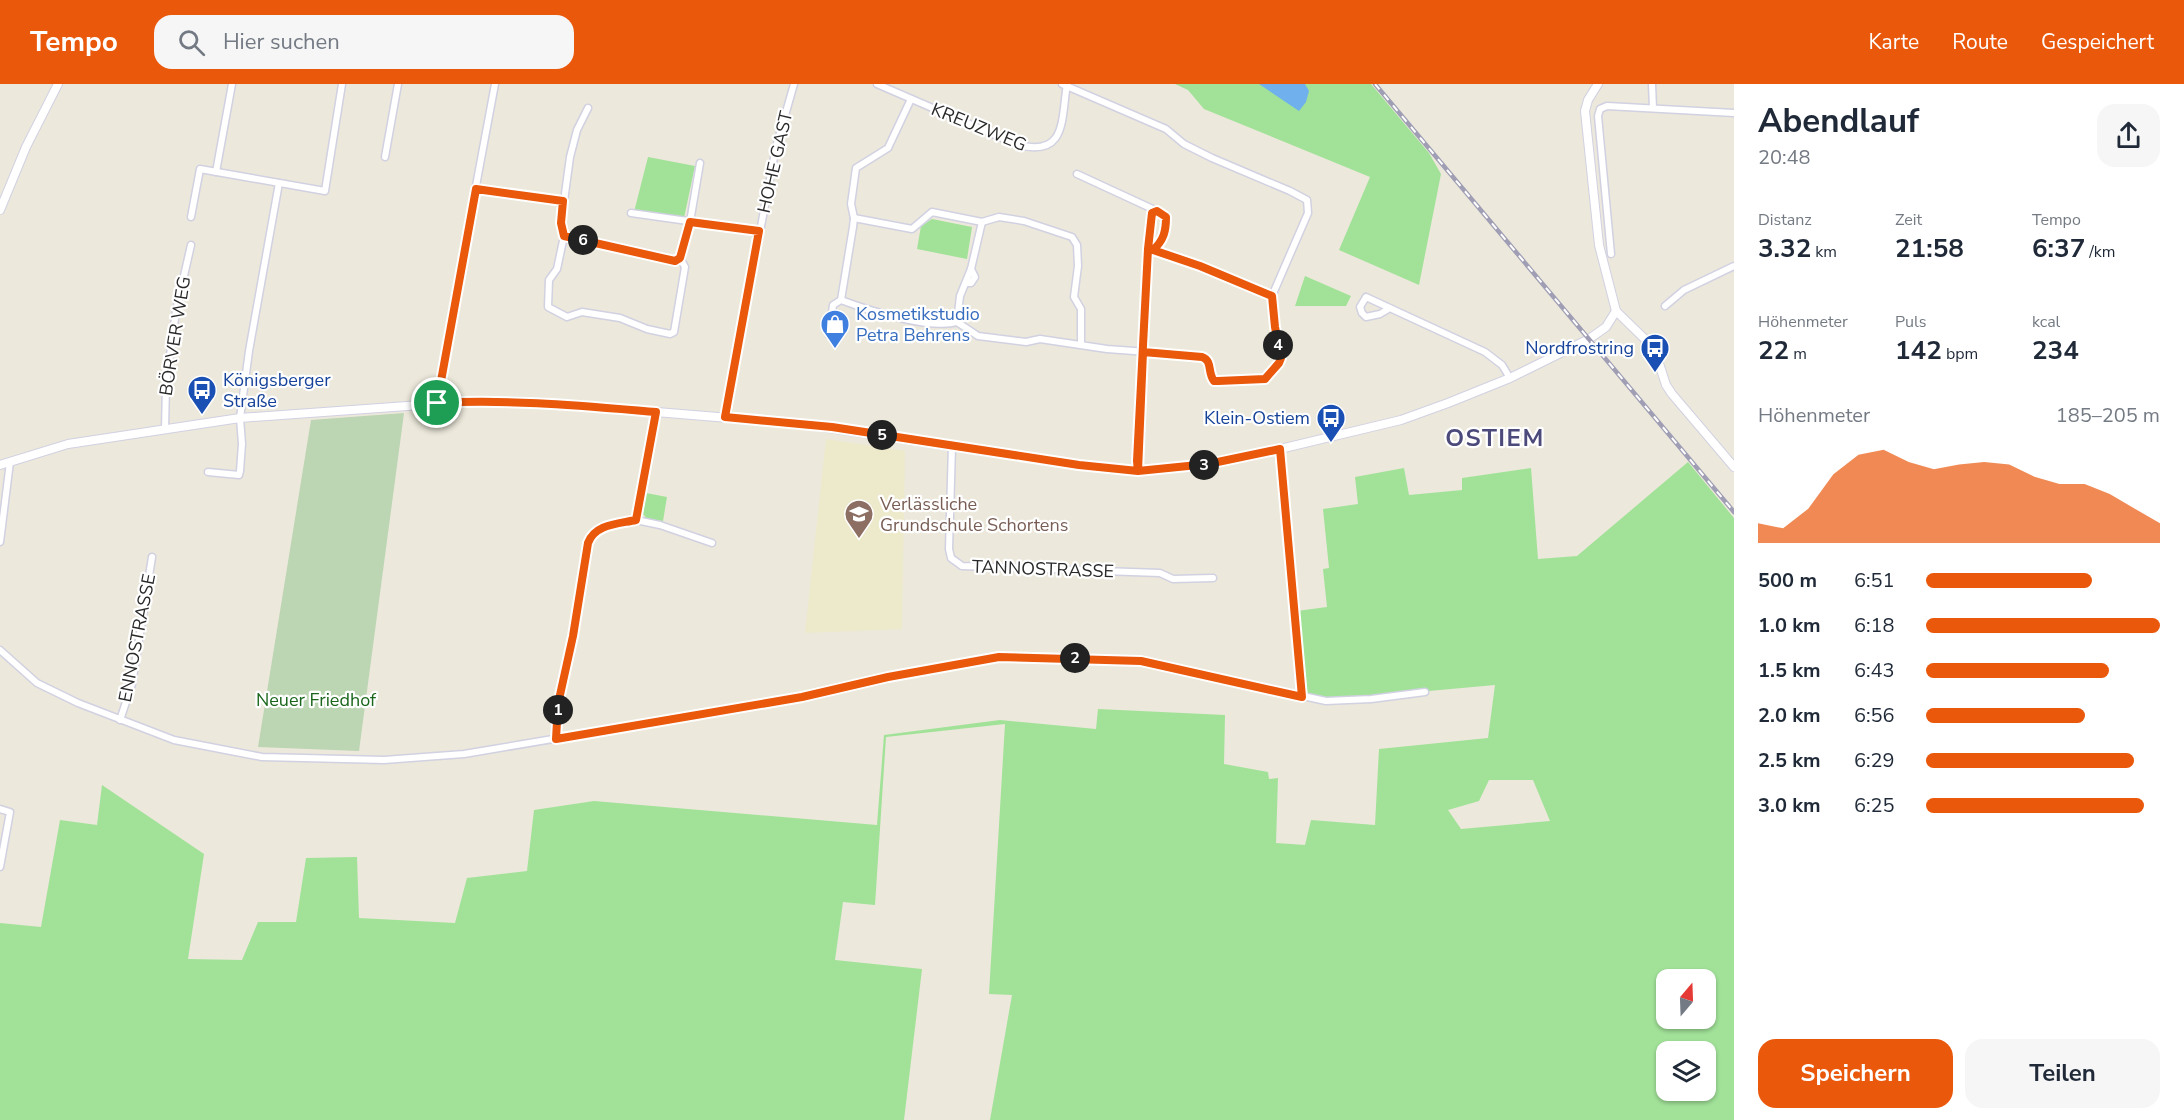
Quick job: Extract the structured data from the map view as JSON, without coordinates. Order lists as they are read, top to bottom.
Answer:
{
  "streets": {
    "street": [
      "KREUZWEG",
      "HOHE GAST",
      "BÖRVER WEG",
      "TANNOSTRASSE",
      "ENNOSTRASSE"
    ]
  },
  "districts": ["OSTIEM"],
  "parks": ["Neuer Friedhof"],
  "places": {
    "shop": ["Kosmetikstudio Petra Behrens"],
    "bus stop": ["Nordfrostring", "Königsberger Straße", "Klein-Ostiem"],
    "school or university": ["Verlässliche Grundschule Schortens"]
  },
  "north": "top",
  "page": {
    "header": "Tempo",
    "search": "Hier suchen",
    "nav": ["Karte", "Route", "Gespeichert"],
    "heading": ["Abendlauf", "20:48"],
    "stats": [
      ["Distanz", "3.32 km"],
      ["Zeit", "21:58"],
      ["Tempo", "6:37 /km"],
      ["Höhenmeter", "22 m"],
      ["Puls", "142 bpm"],
      ["kcal", "234"]
    ],
    "pins": [
      "6",
      "4",
      "5",
      "3",
      "2",
      "1"
    ],
    "chart": ["Höhenmeter", "185–205 m"],
    "list": [
      {
        "name": "500 m",
        "note": "6:51"
      },
      {
        "name": "1.0 km",
        "note": "6:18"
      },
      {
        "name": "1.5 km",
        "note": "6:43"
      },
      {
        "name": "2.0 km",
        "note": "6:56"
      },
      {
        "name": "2.5 km",
        "note": "6:29"
      },
      {
        "name": "3.0 km",
        "note": "6:25"
      }
    ],
    "buttons": ["Speichern", "Teilen"]
  }
}
